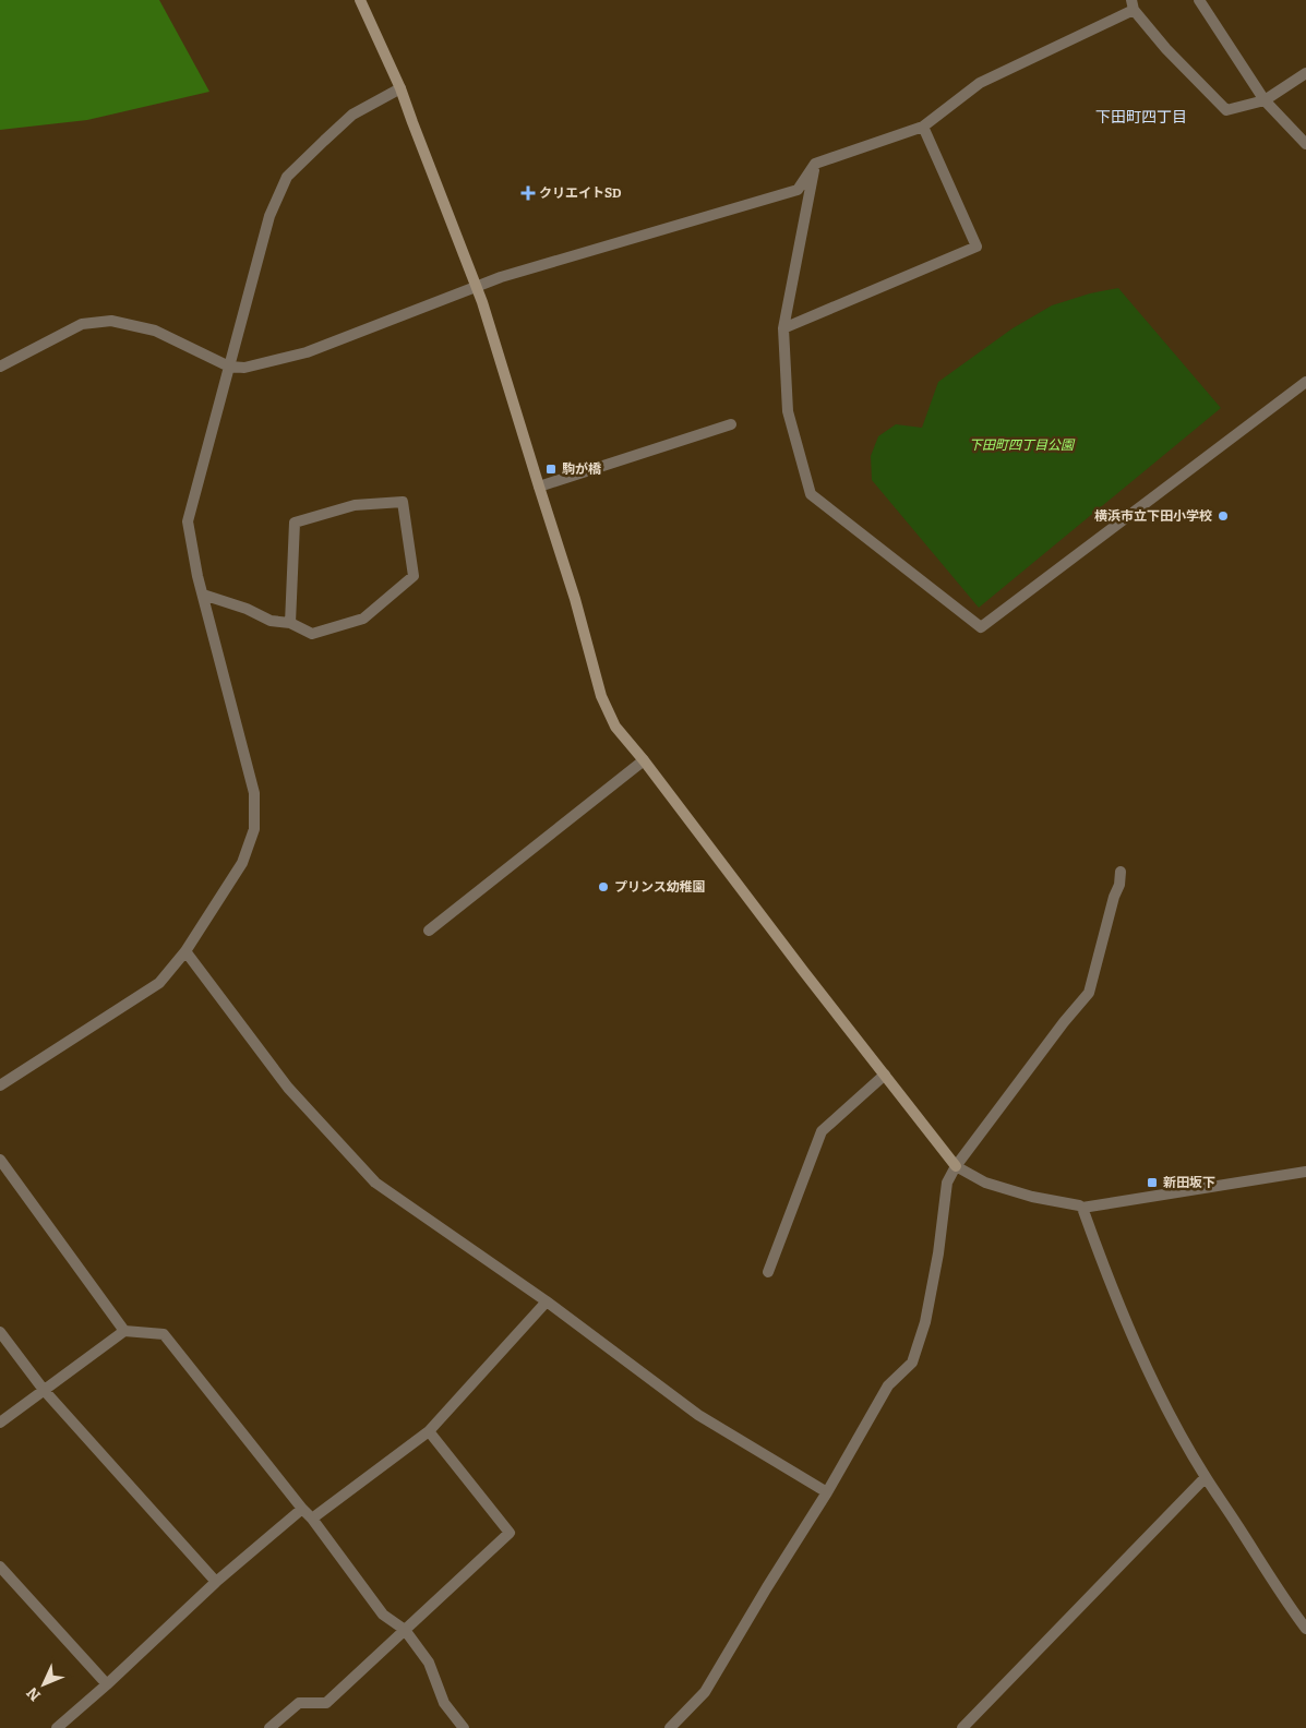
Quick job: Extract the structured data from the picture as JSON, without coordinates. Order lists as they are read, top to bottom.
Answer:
{
  "districts": ["下田町四丁目"],
  "parks": ["下田町四丁目公園"],
  "places": {
    "health": ["クリエイトSD"],
    "transit": ["駒が橋", "新田坂下"],
    "other": ["横浜市立下田小学校", "プリンス幼稚園"]
  },
  "north": "bottom left"
}
